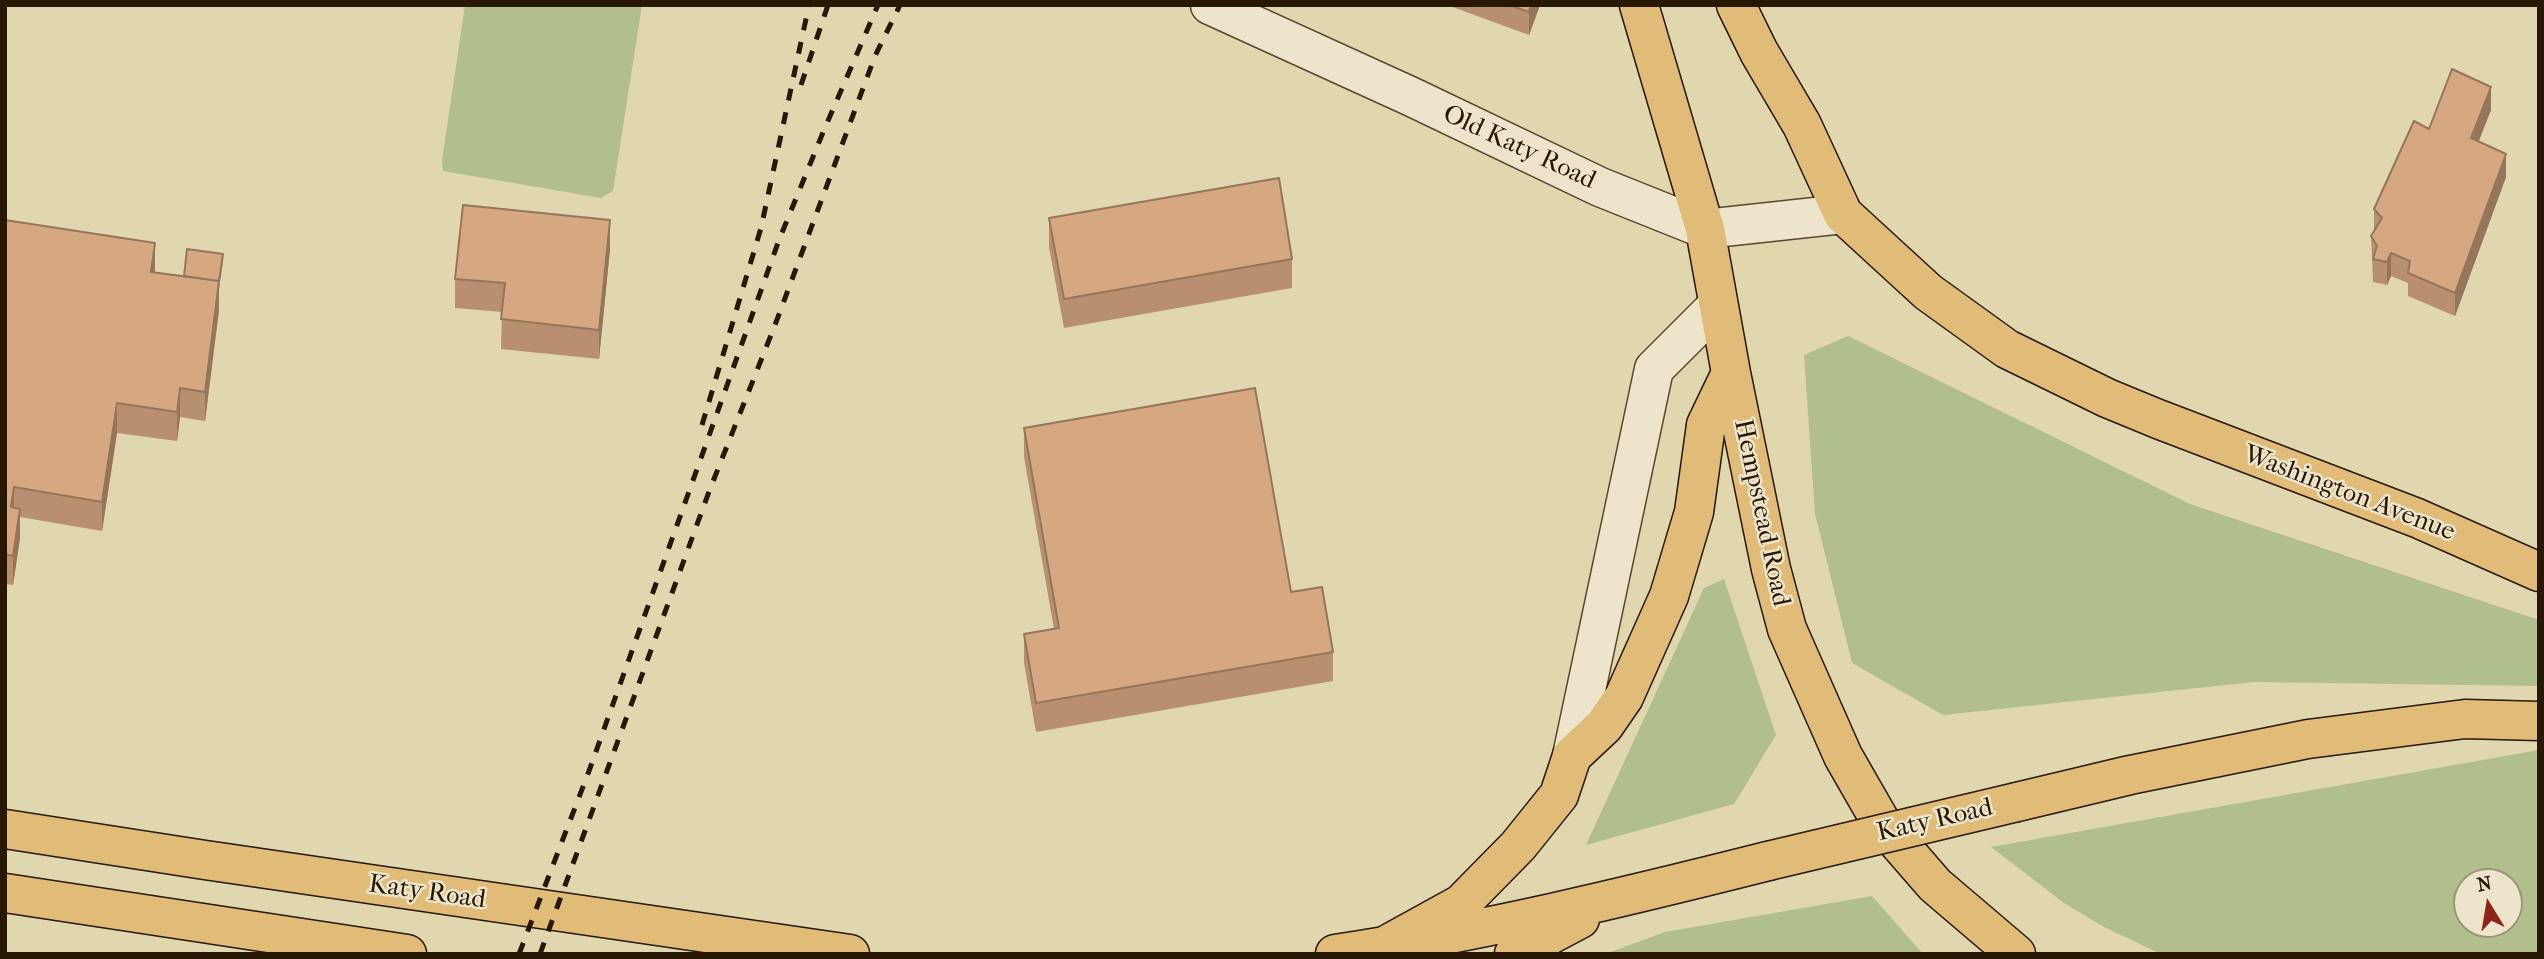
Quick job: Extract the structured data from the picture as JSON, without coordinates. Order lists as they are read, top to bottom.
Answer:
{
  "streets": {
    "main road": ["Washington Avenue", "Hempstead Road", "Katy Road"],
    "street": ["Old Katy Road"]
  },
  "crossings": [
    ["Old Katy Road", "Washington Avenue"],
    ["Old Katy Road", "Hempstead Road"]
  ],
  "north": "top"
}
